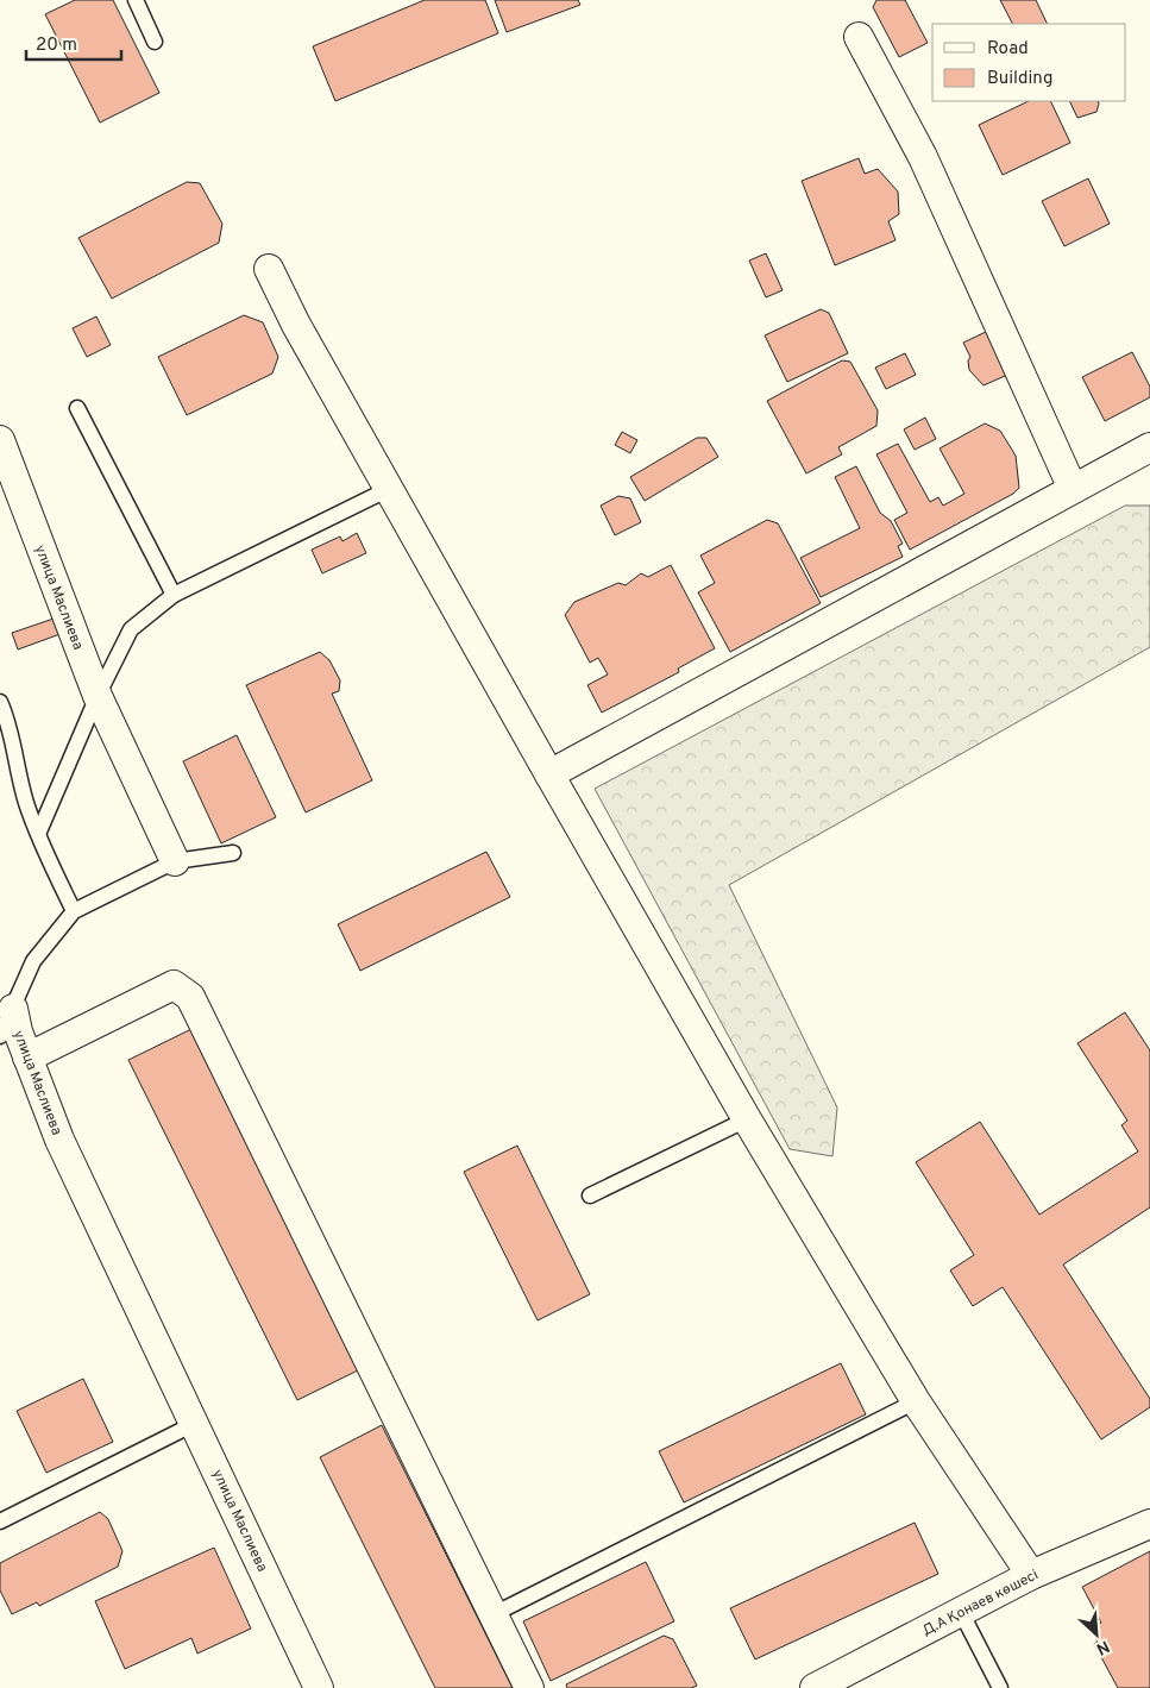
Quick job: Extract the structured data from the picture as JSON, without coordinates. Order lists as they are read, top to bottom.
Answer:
{
  "streets": {
    "street": ["улица Маслиева", "Д.А Қонаев көшесі"]
  },
  "legend": ["Road", "Building"],
  "scale_bar": "20 m",
  "north": "bottom right"
}
